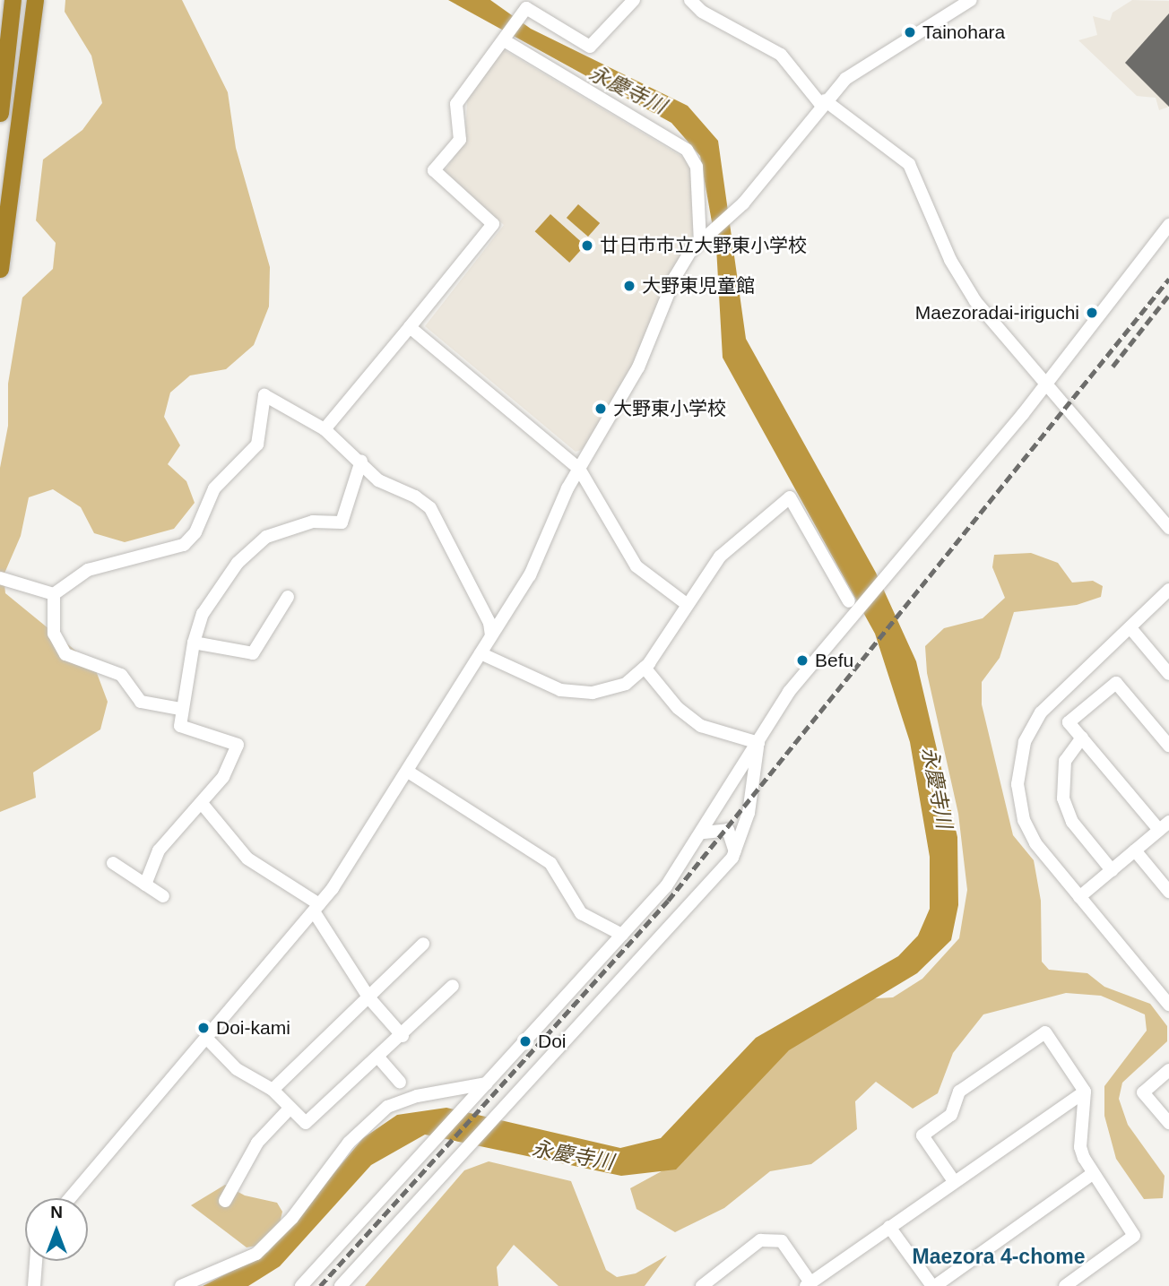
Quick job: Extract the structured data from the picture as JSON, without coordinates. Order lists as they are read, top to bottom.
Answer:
{
  "districts": ["Maezora 4-chome"],
  "water": ["永慶寺川"],
  "places": [
    "Tainohara",
    "廿日市市立大野東小学校",
    "大野東児童館",
    "Maezoradai-iriguchi",
    "大野東小学校",
    "Befu",
    "Doi-kami",
    "Doi"
  ],
  "north": "top"
}
